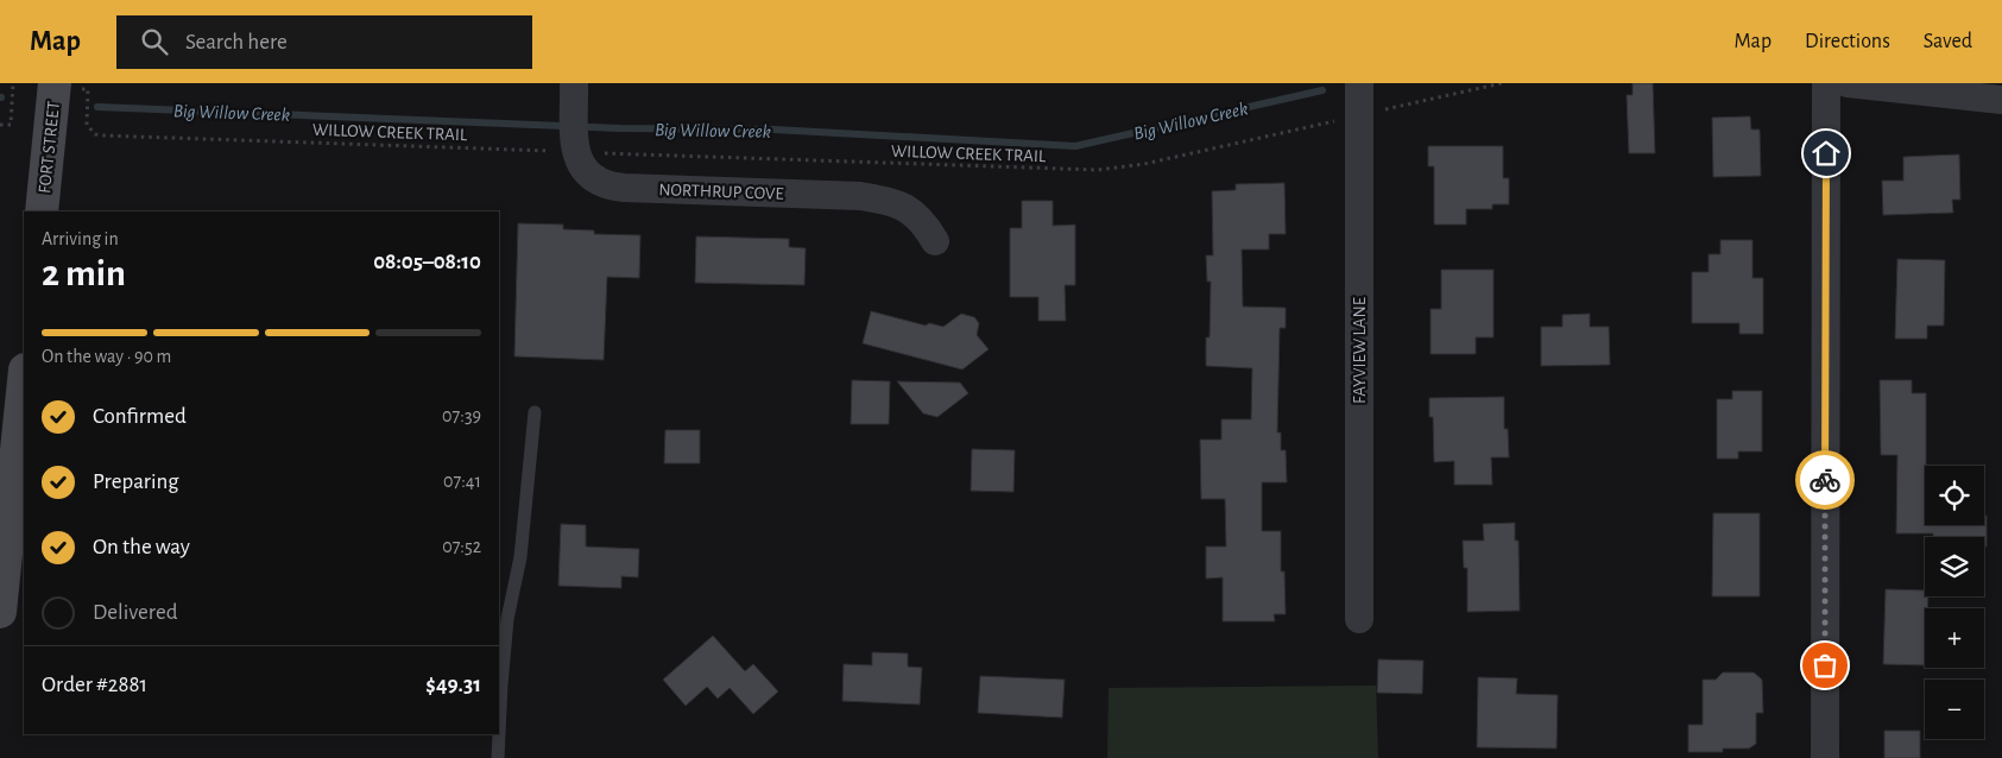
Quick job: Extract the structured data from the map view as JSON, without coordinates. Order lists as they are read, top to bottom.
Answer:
{
  "streets": {
    "street": ["FORT STREET", "NORTHRUP COVE", "FAYVIEW LANE"],
    "path": ["WILLOW CREEK TRAIL"]
  },
  "crossings": [
    ["WILLOW CREEK TRAIL", "FORT STREET"],
    ["WILLOW CREEK TRAIL", "NORTHRUP COVE"]
  ],
  "water": ["Big Willow Creek"],
  "page": {
    "header": "Map",
    "search": "Search here",
    "nav": ["Map", "Directions", "Saved"],
    "heading": ["2 min", "Arriving in", "08:05–08:10"],
    "panel": ["Order #2881", "$49.31"],
    "bar": "On the way · 90 m",
    "list": [
      ["Confirmed", "07:39"],
      ["Preparing", "07:41"],
      ["On the way", "07:52"],
      "Delivered"
    ],
    "map_buttons": ["+", "−"]
  }
}
